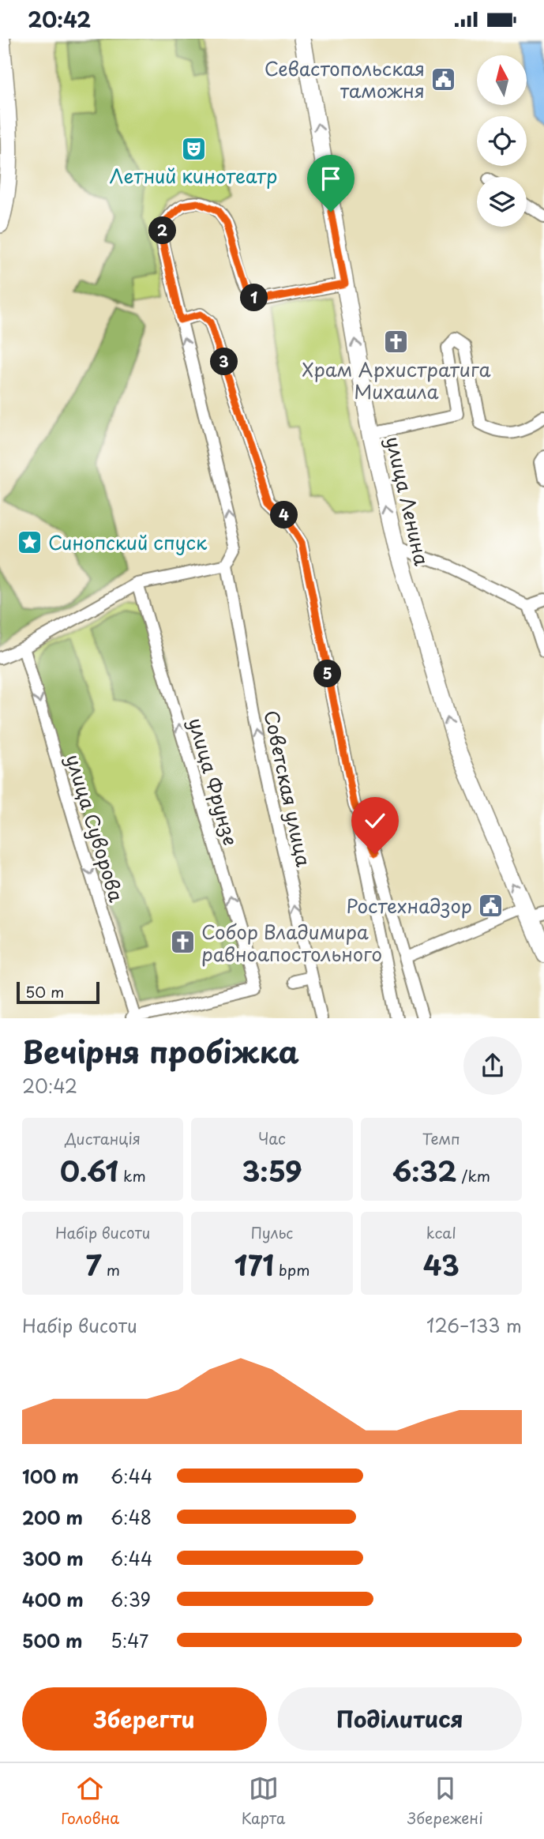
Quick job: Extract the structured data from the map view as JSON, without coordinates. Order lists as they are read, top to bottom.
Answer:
{
  "streets": {
    "main road": ["улица Ленина"],
    "street": ["улица Фрунзе", "Советская улица", "улица Суворова"]
  },
  "crossings": [
    ["улица Фрунзе", "улица Суворова"]
  ],
  "one_way": ["улица Ленина", "улица Суворова"],
  "places": {
    "public building": ["Севастопольская таможня", "Ростехнадзор"],
    "theatre": ["Летний кинотеатр"],
    "church": ["Храм Архистратига Михаила", "Собор Владимира равноапостольного"],
    "place": ["Синопский спуск"]
  },
  "scale_bar": "50 m",
  "north": "top",
  "page": {
    "status": "20:42",
    "pins": [
      "2",
      "1",
      "3",
      "4",
      "5"
    ],
    "scale": "50 m",
    "heading": ["Вечірня пробіжка", "20:42"],
    "stats": [
      ["Дистанція", "0.61 km"],
      ["Час", "3:59"],
      ["Темп", "6:32 /km"],
      ["Набір висоти", "7 m"],
      ["Пульс", "171 bpm"],
      ["kcal", "43"]
    ],
    "chart": ["Набір висоти", "126–133 m"],
    "list": [
      {
        "name": "100 m",
        "note": "6:44"
      },
      {
        "name": "200 m",
        "note": "6:48"
      },
      {
        "name": "300 m",
        "note": "6:44"
      },
      {
        "name": "400 m",
        "note": "6:39"
      },
      {
        "name": "500 m",
        "note": "5:47"
      }
    ],
    "buttons": ["Зберегти", "Поділитися"],
    "tabs": ["Головна", "Карта", "Збережені"]
  }
}
